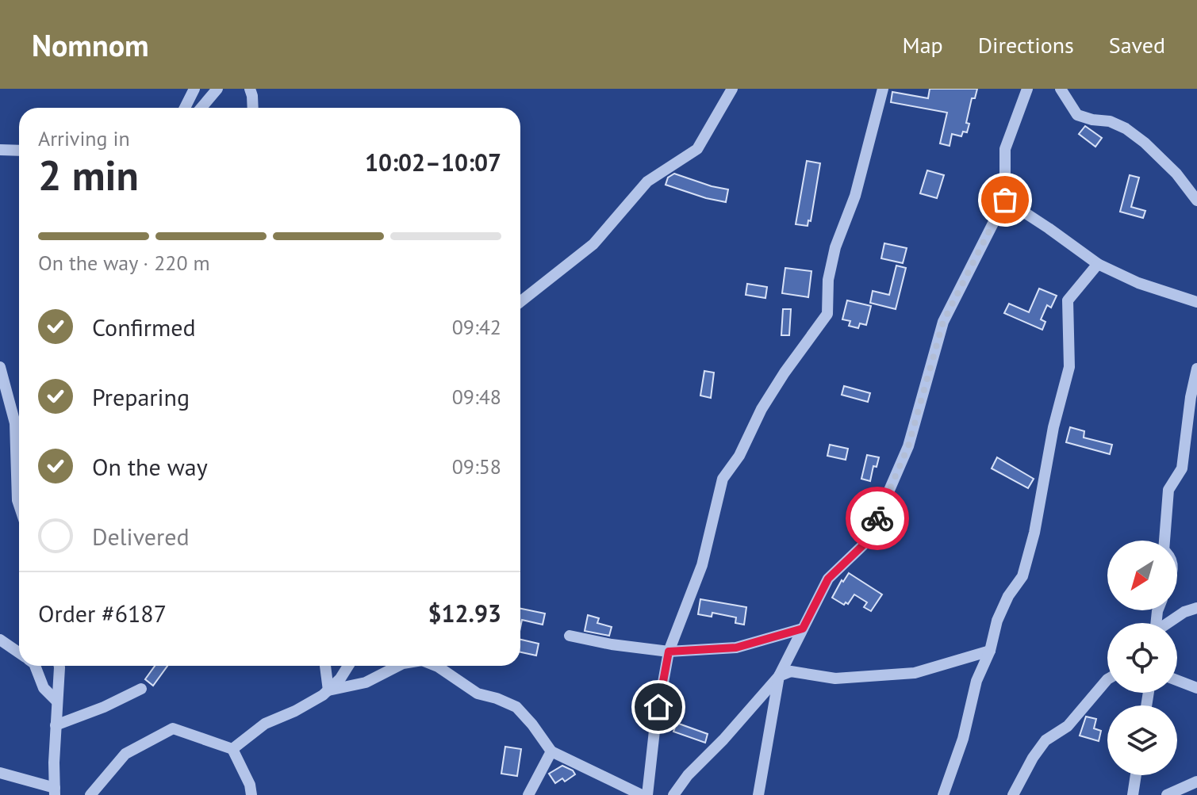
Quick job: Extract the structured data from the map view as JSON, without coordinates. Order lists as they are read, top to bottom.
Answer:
{
  "north": "bottom left",
  "page": {
    "header": "Nomnom",
    "nav": ["Map", "Directions", "Saved"],
    "heading": ["2 min", "Arriving in", "10:02–10:07"],
    "panel": ["Order #6187", "$12.93"],
    "bar": "On the way · 220 m",
    "list": [
      ["Confirmed", "09:42"],
      ["Preparing", "09:48"],
      ["On the way", "09:58"],
      "Delivered"
    ]
  }
}
